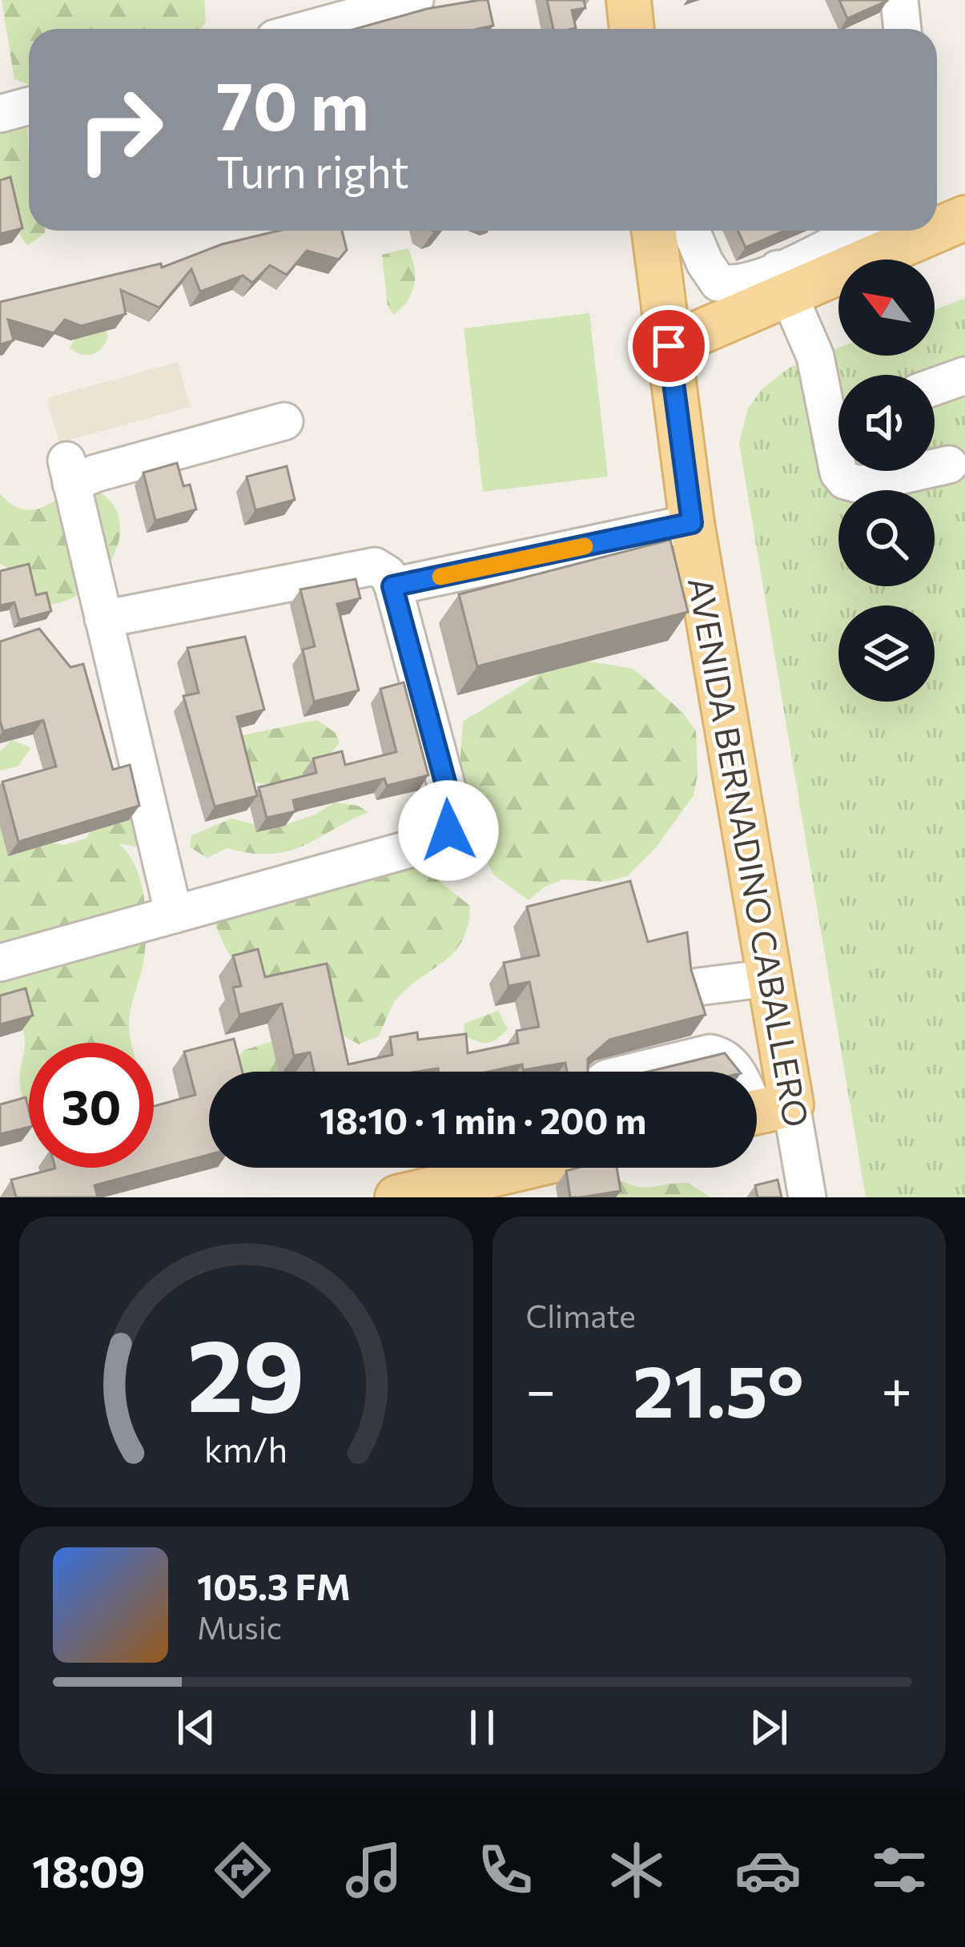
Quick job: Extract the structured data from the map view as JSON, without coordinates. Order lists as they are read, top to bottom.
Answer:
{
  "streets": {
    "main road": ["AVENIDA BERNADINO CABALLERO"]
  },
  "north": "top left",
  "page": {
    "turn": ["70 m", "Turn right"],
    "limit": "30",
    "trip": "18:10 · 1 min · 200 m",
    "tile": "Climate",
    "heat": ["−", "21.5°", "+"],
    "song": ["105.3 FM", "Music"],
    "tabs": "18:09",
    "gauge": ["29", "km/h"]
  }
}
